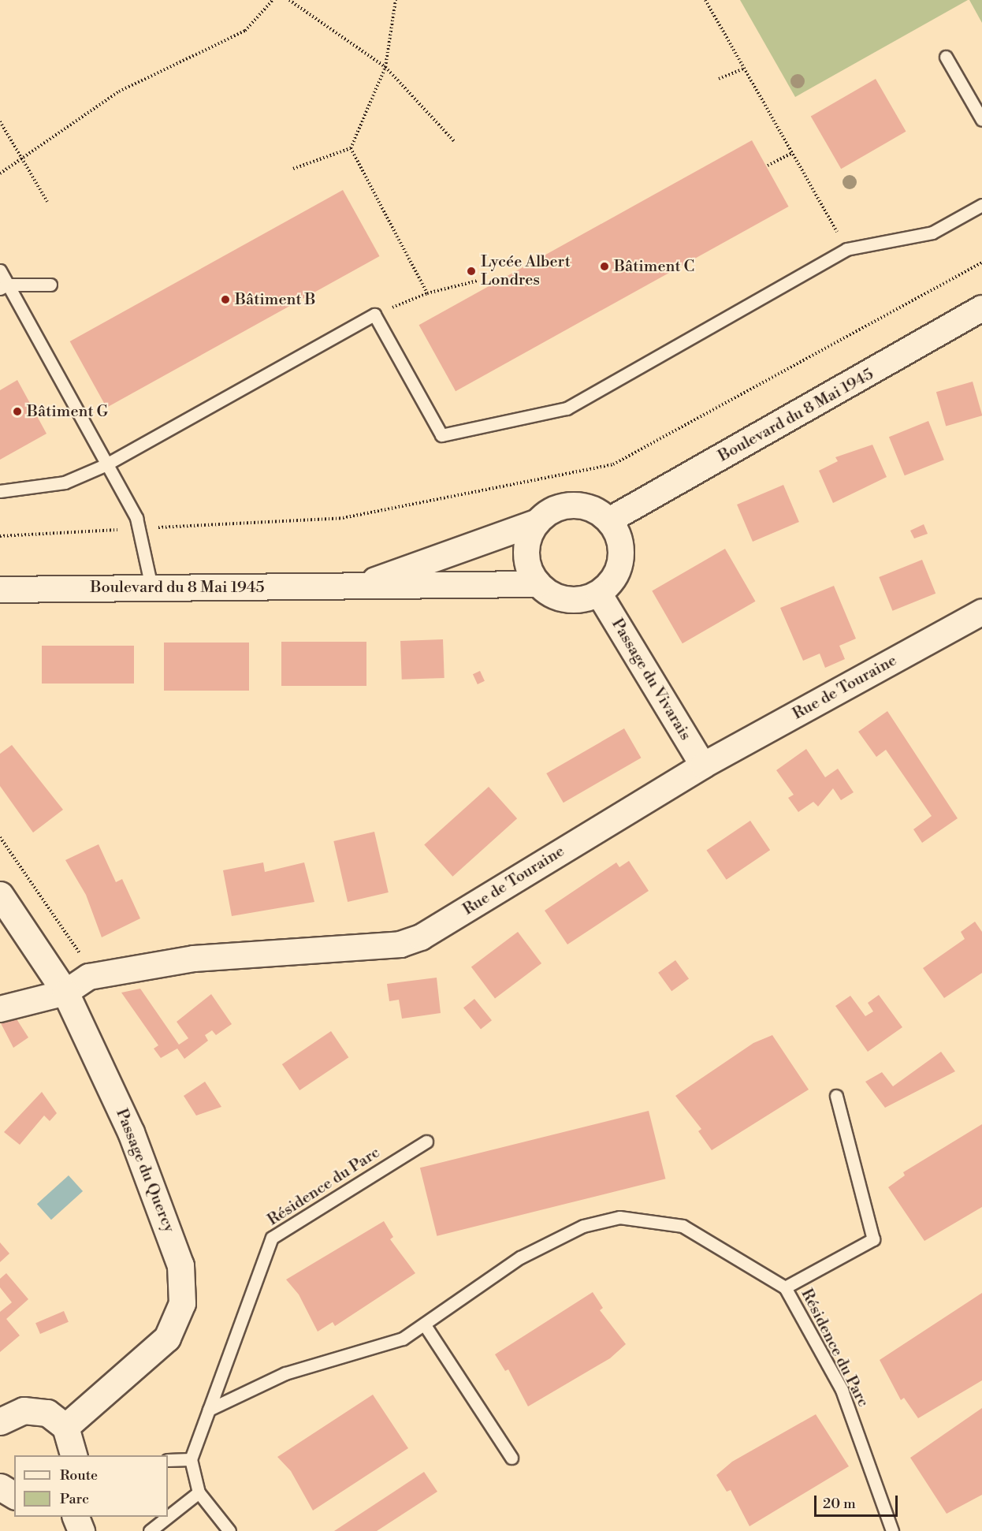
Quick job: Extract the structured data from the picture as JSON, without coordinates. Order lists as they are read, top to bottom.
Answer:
{
  "streets": {
    "main road": ["Passage du Quercy"],
    "street": ["Boulevard du 8 Mai 1945", "Passage du Vivarais", "Rue de Touraine"],
    "lane": ["Résidence du Parc"]
  },
  "crossings": [
    ["Boulevard du 8 Mai 1945", "Passage du Vivarais"],
    ["Passage du Vivarais", "Rue de Touraine"],
    ["Rue de Touraine", "Passage du Quercy"]
  ],
  "places": [
    "Bâtiment C",
    "Lycée Albert Londres",
    "Bâtiment B",
    "Bâtiment G"
  ],
  "legend": ["Route", "Parc"],
  "scale_bar": "20 m"
}
